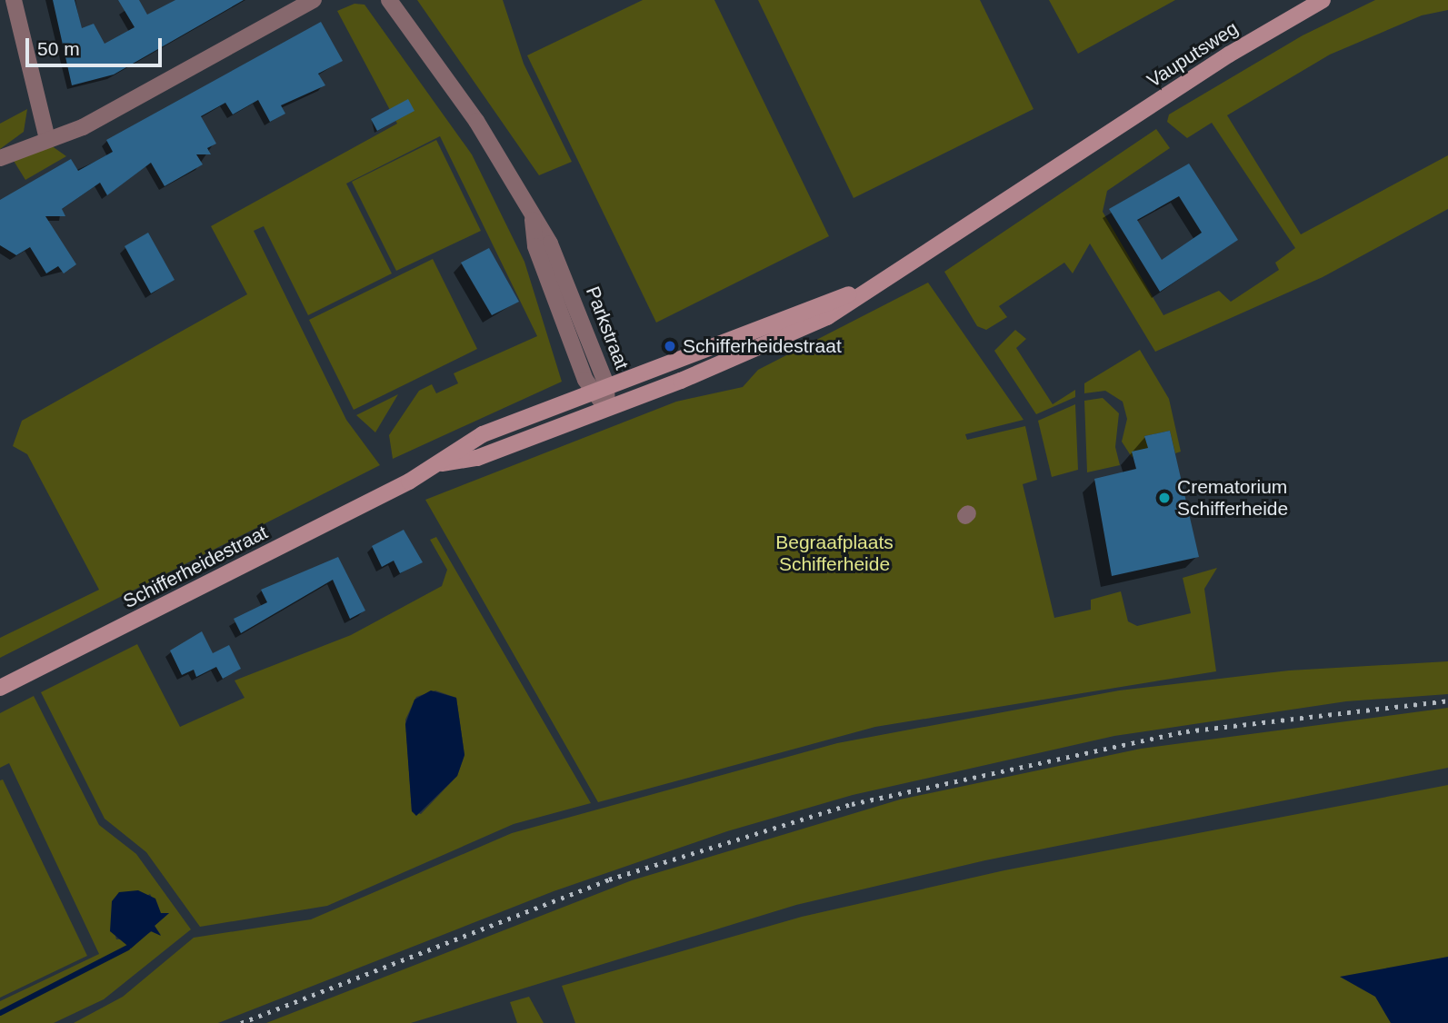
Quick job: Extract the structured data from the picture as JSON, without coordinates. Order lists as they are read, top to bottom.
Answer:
{
  "streets": {
    "street": ["Vauputsweg", "Parkstraat", "Schifferheidestraat"]
  },
  "crossings": [
    ["Vauputsweg", "Schifferheidestraat"],
    ["Parkstraat", "Schifferheidestraat"]
  ],
  "parks": ["Begraafplaats Schifferheide"],
  "places": ["Schifferheidestraat", "Crematorium Schifferheide"],
  "scale_bar": "50 m"
}
